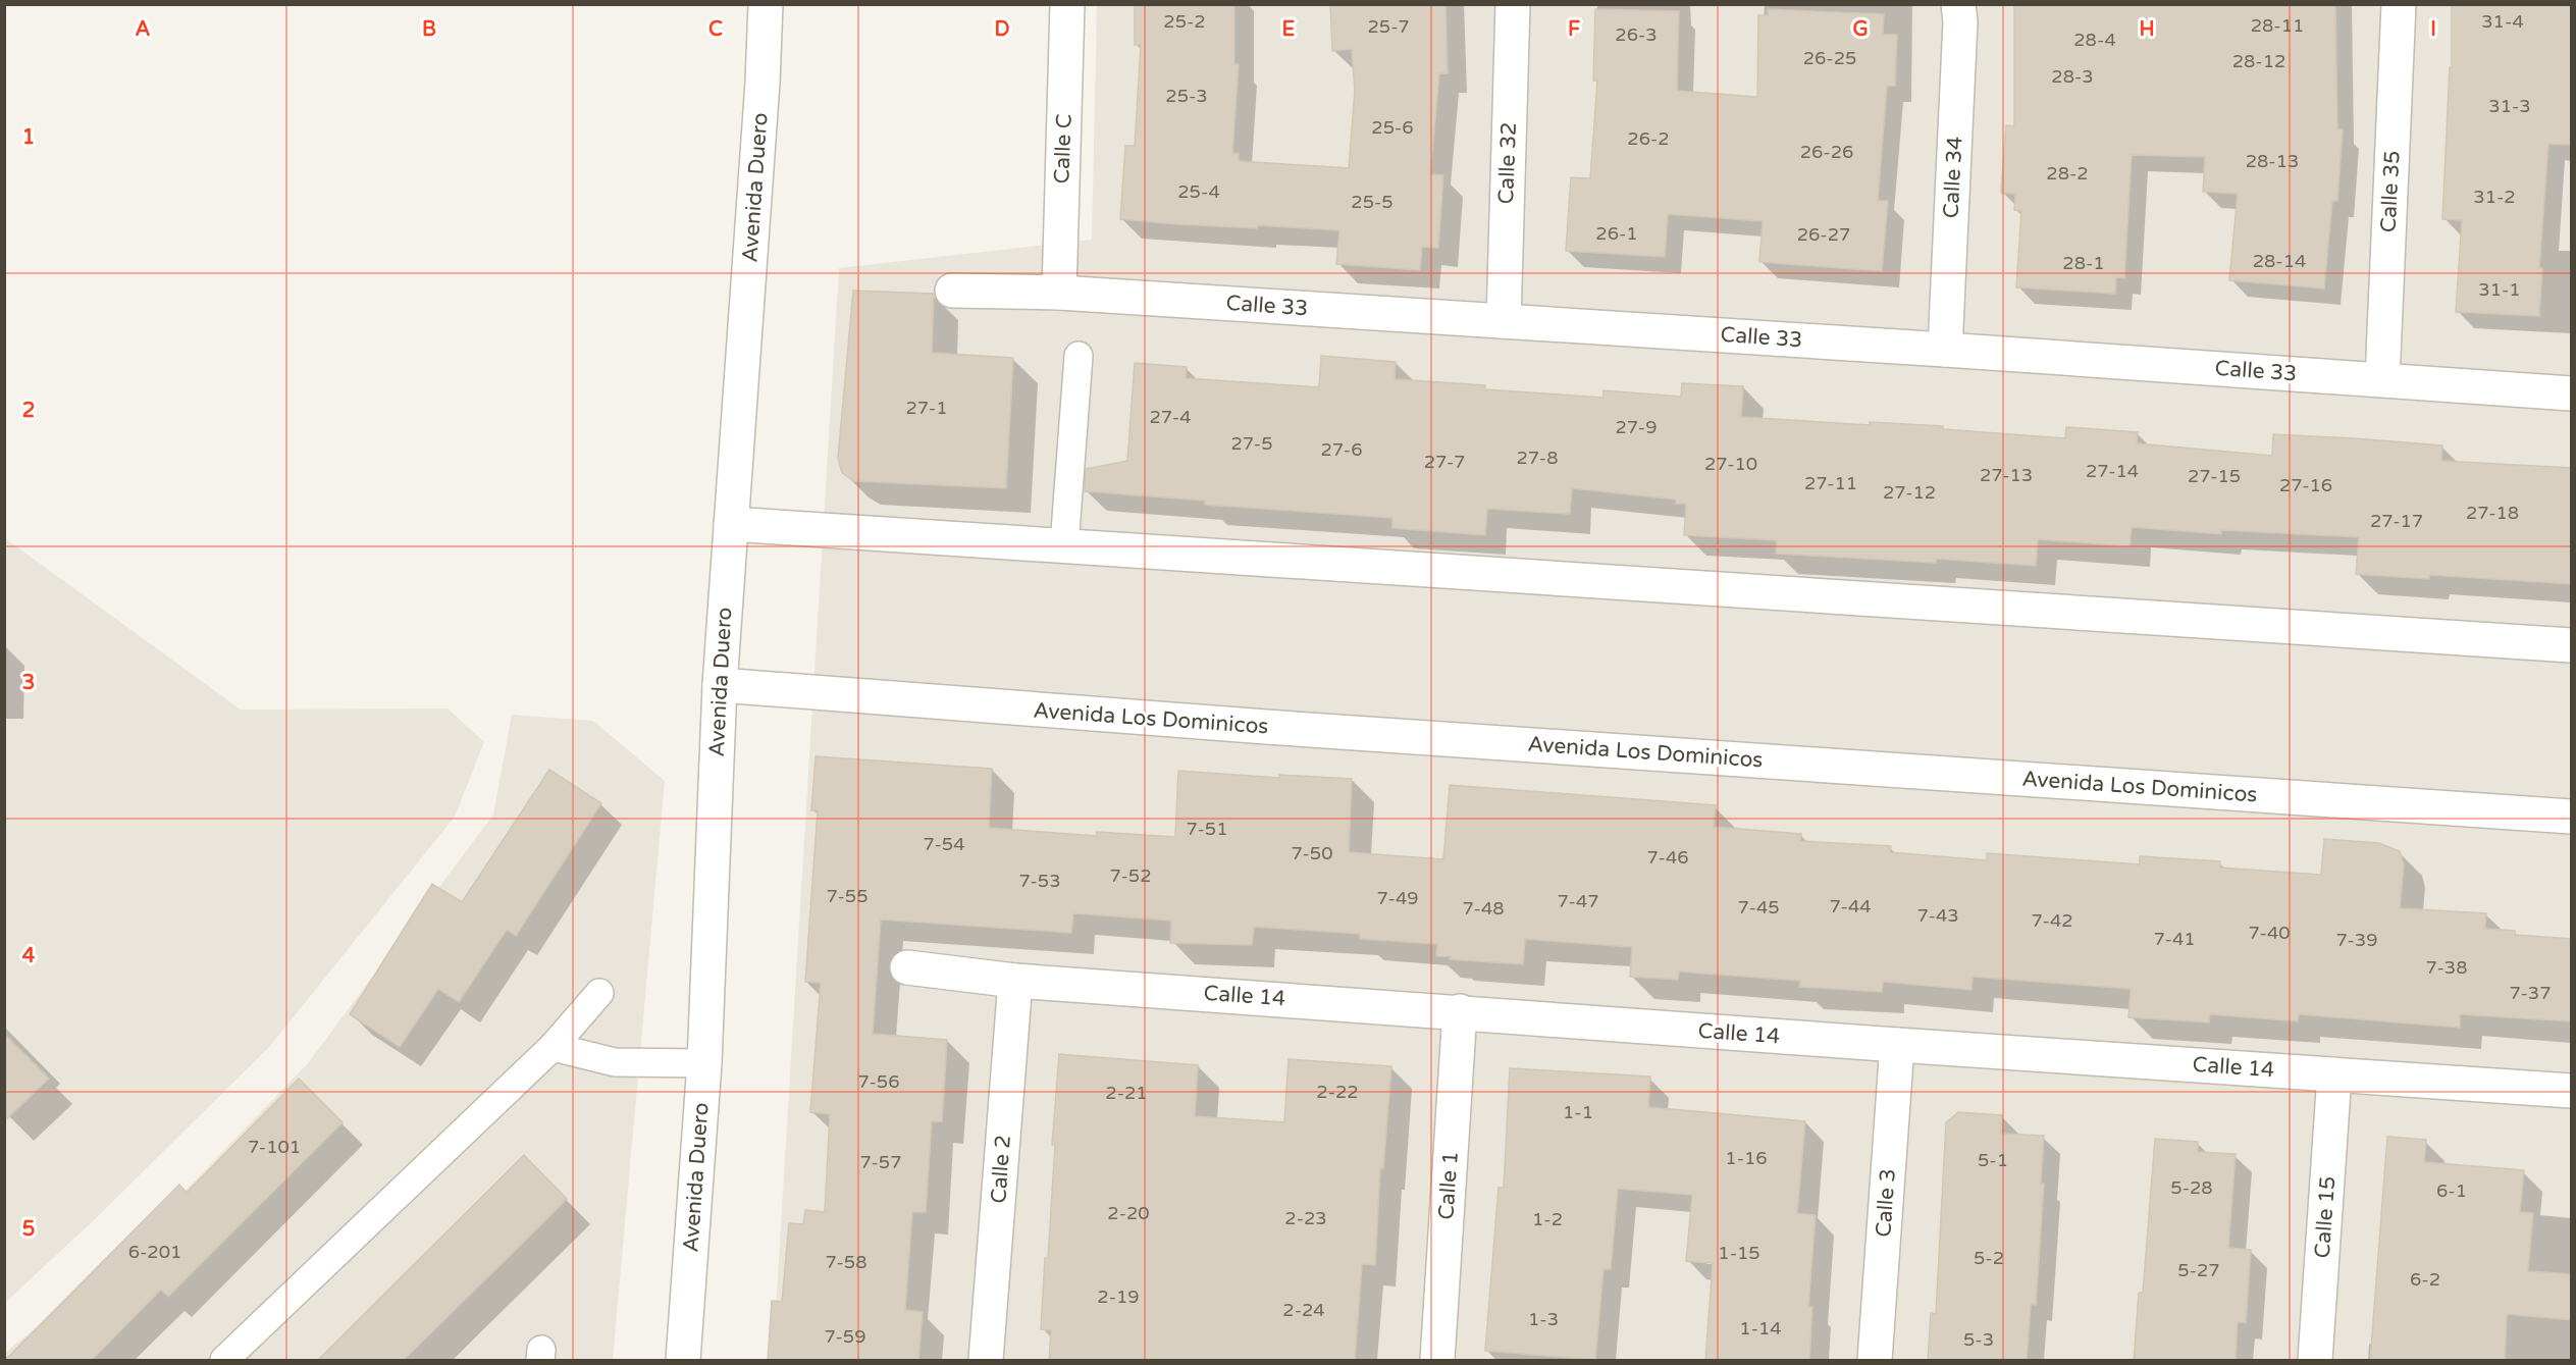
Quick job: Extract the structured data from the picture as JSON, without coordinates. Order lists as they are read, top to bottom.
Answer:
{
  "streets": {
    "street": [
      "Calle C",
      "Calle 32",
      "Calle 34",
      "Avenida Duero",
      "Calle 35",
      "Calle 33",
      "Avenida Los Dominicos",
      "Calle 14",
      "Calle 2",
      "Calle 1",
      "Calle 3",
      "Calle 15"
    ]
  },
  "crossings": [
    ["Calle C", "Calle 33"],
    ["Calle 32", "Calle 33"],
    ["Calle 34", "Calle 33"],
    ["Avenida Duero", "Avenida Los Dominicos"],
    ["Calle 35", "Calle 33"],
    ["Calle 14", "Calle 2"],
    ["Calle 14", "Calle 1"],
    ["Calle 14", "Calle 3"],
    ["Calle 14", "Calle 15"]
  ],
  "house_numbers": [
    "25-2",
    "31-4",
    "28-11",
    "25-7",
    "26-3",
    "28-4",
    "26-25",
    "28-12",
    "28-3",
    "25-3",
    "31-3",
    "25-6",
    "26-2",
    "26-26",
    "28-13",
    "28-2",
    "25-4",
    "31-2",
    "25-5",
    "26-1",
    "26-27",
    "28-14",
    "28-1",
    "31-1",
    "27-1",
    "27-4",
    "27-9",
    "27-5",
    "27-6",
    "27-8",
    "27-7",
    "27-10",
    "27-14",
    "27-13",
    "27-15",
    "27-11",
    "27-16",
    "27-12",
    "27-18",
    "27-17",
    "7-51",
    "7-54",
    "7-50",
    "7-46",
    "7-52",
    "7-53",
    "7-55",
    "7-49",
    "7-47",
    "7-44",
    "7-45",
    "7-48",
    "7-43",
    "7-42",
    "7-40",
    "7-41",
    "7-39",
    "7-38",
    "7-37",
    "7-56",
    "2-22",
    "2-21",
    "1-1",
    "7-101",
    "1-16",
    "5-1",
    "7-57",
    "5-28",
    "6-1",
    "2-20",
    "2-23",
    "1-2",
    "6-201",
    "1-15",
    "5-2",
    "7-58",
    "5-27",
    "6-2",
    "2-19",
    "2-24",
    "1-3",
    "1-14",
    "7-59",
    "5-3"
  ],
  "grid": {
    "columns": [
      "A",
      "B",
      "C",
      "D",
      "E",
      "F",
      "G",
      "H",
      "I"
    ],
    "rows": [
      "1",
      "2",
      "3",
      "4",
      "5"
    ]
  }
}
